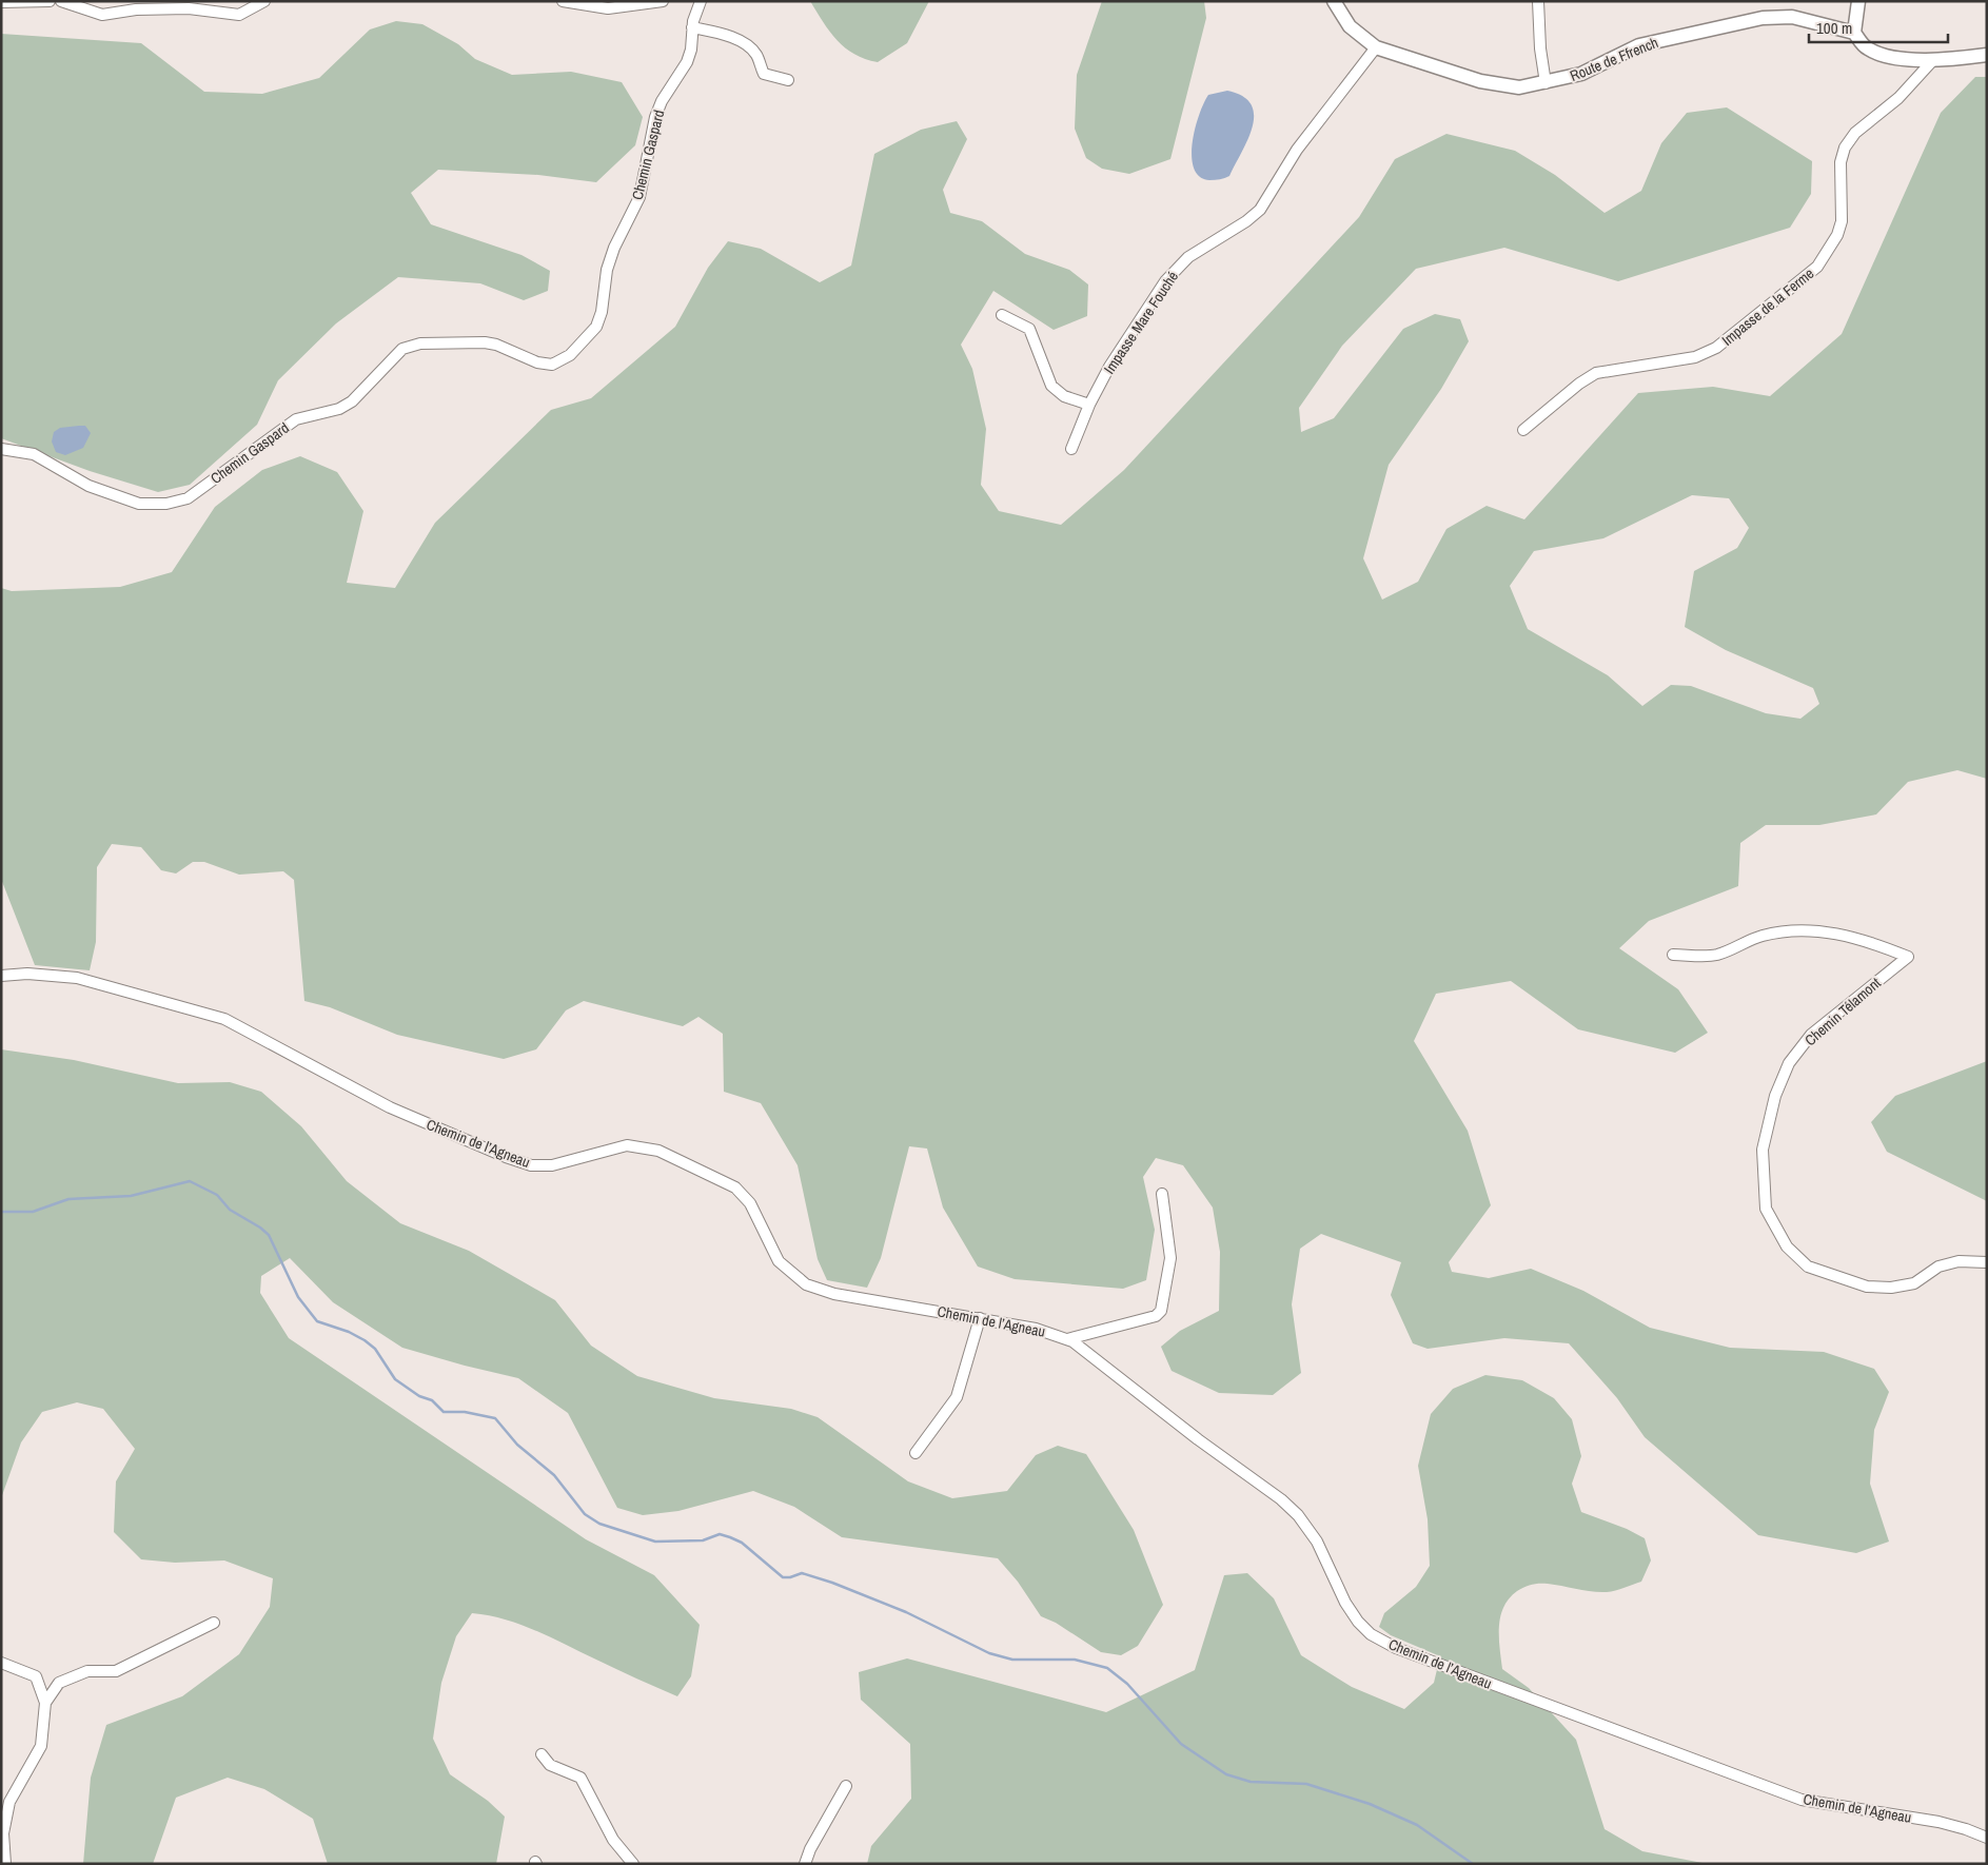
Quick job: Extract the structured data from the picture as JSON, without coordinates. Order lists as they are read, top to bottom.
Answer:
{
  "streets": {
    "main road": ["Route de Ffrench"],
    "street": [
      "Chemin Gaspard",
      "Impasse de la Ferme",
      "Impasse Mare Fouché",
      "Chemin Télamont",
      "Chemin de l’Agneau"
    ]
  },
  "crossings": [
    ["Route de Ffrench", "Impasse Mare Fouché"]
  ],
  "scale_bar": "100 m"
}
